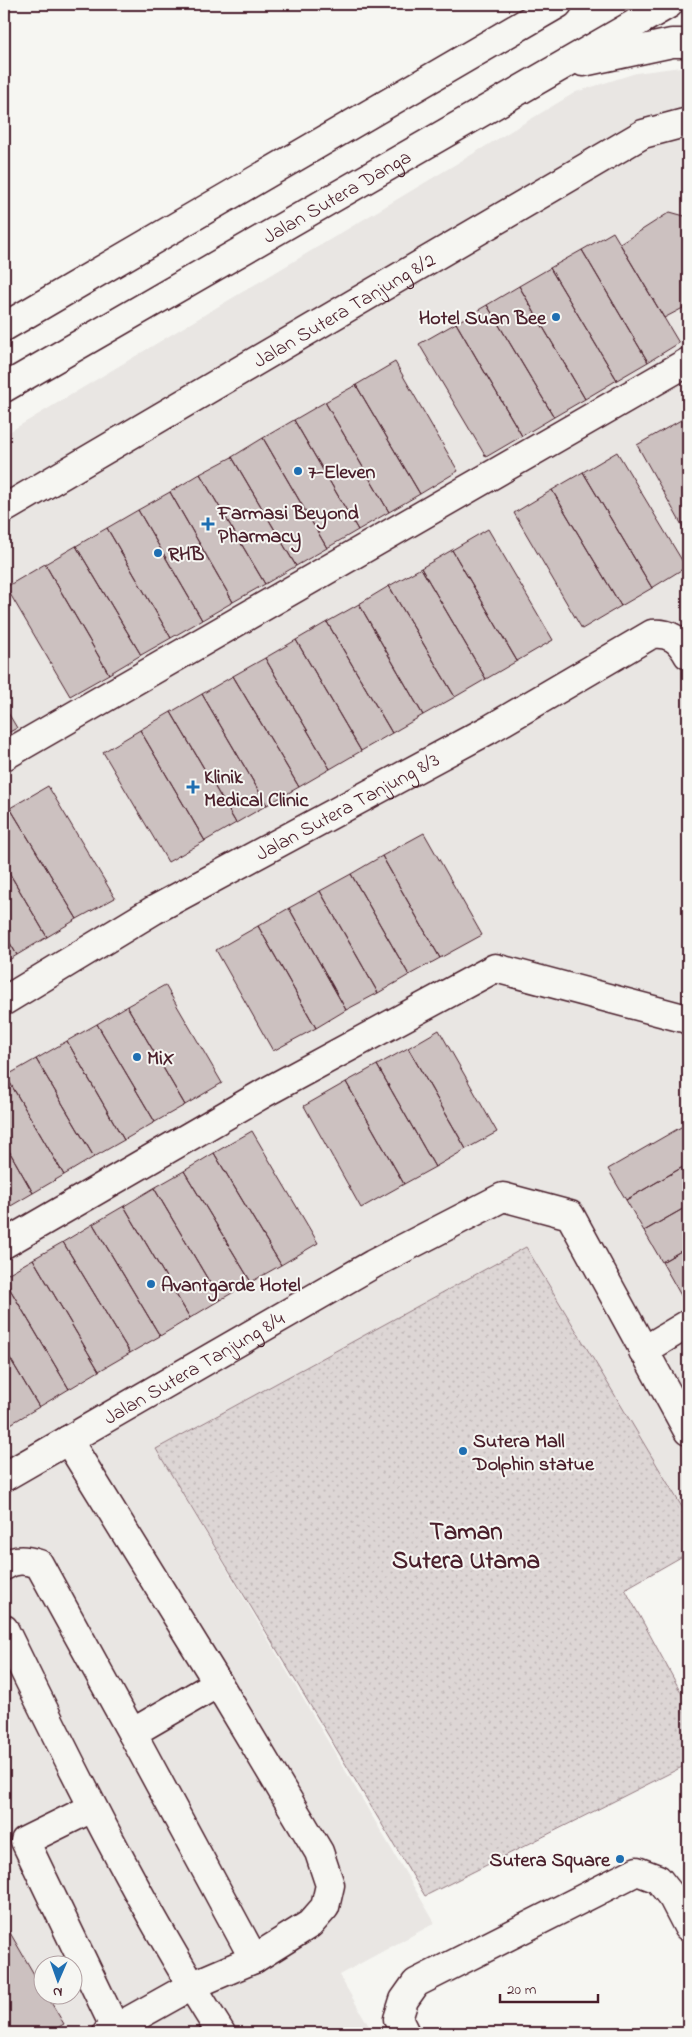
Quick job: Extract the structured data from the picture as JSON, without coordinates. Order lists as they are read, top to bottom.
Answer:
{
  "streets": {
    "street": [
      "Jalan Sutera Danga",
      "Jalan Sutera Tanjung 8/2",
      "Jalan Sutera Tanjung 8/3",
      "Jalan Sutera Tanjung 8/4"
    ]
  },
  "districts": ["Taman Sutera Utama"],
  "places": {
    "other": [
      "Hotel Suan Bee",
      "7-Eleven",
      "RHB",
      "MiX",
      "Avantgarde Hotel",
      "Sutera Mall Dolphin statue",
      "Sutera Square"
    ],
    "health": ["Farmasi Beyond Pharmacy", "Klinik Medical Clinic"]
  },
  "scale_bar": "20 m",
  "north": "bottom"
}
